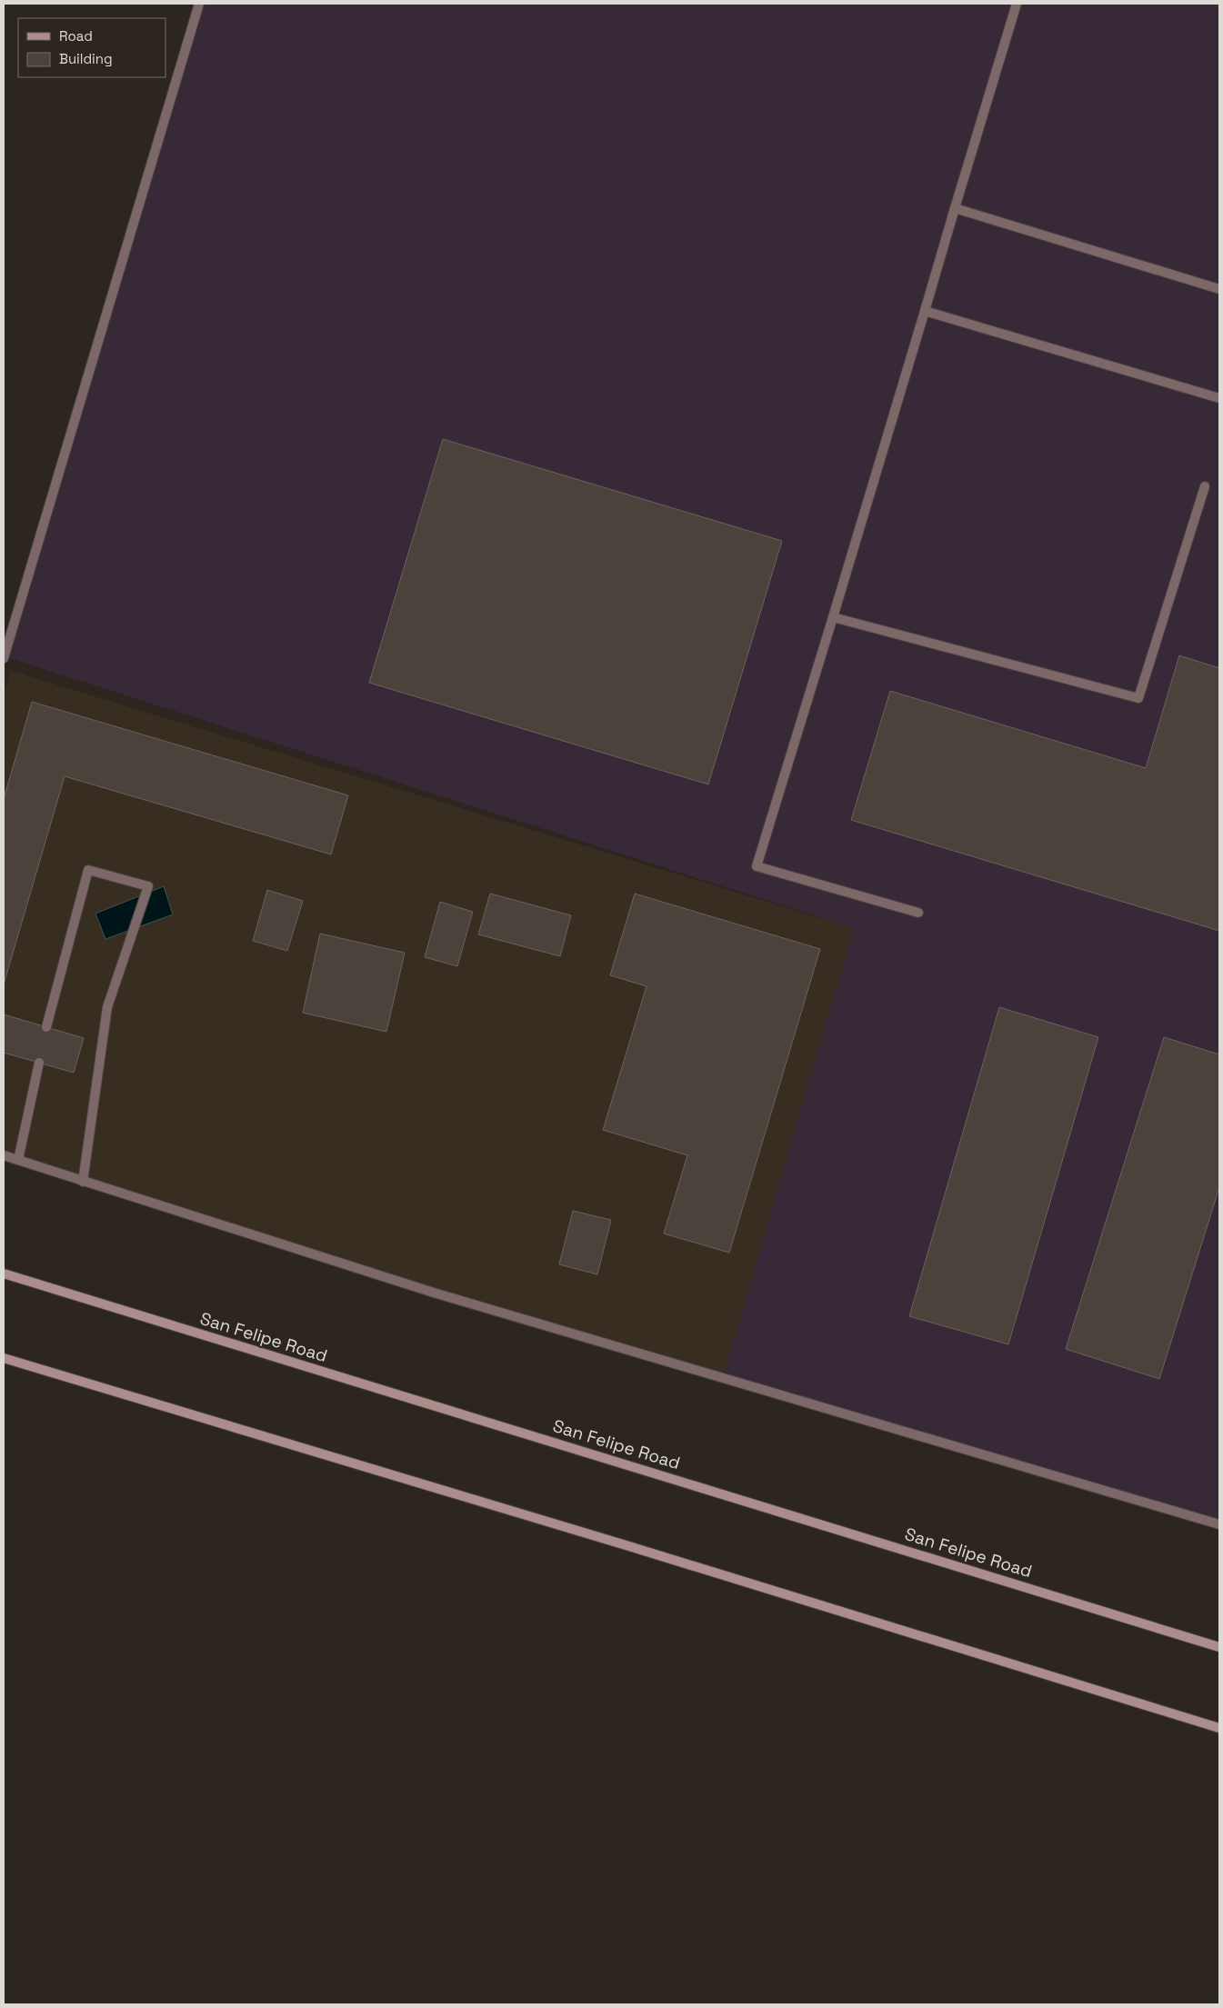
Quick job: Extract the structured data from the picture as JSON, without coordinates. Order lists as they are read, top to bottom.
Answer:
{
  "streets": {
    "main road": ["San Felipe Road"]
  },
  "legend": ["Road", "Building"]
}
